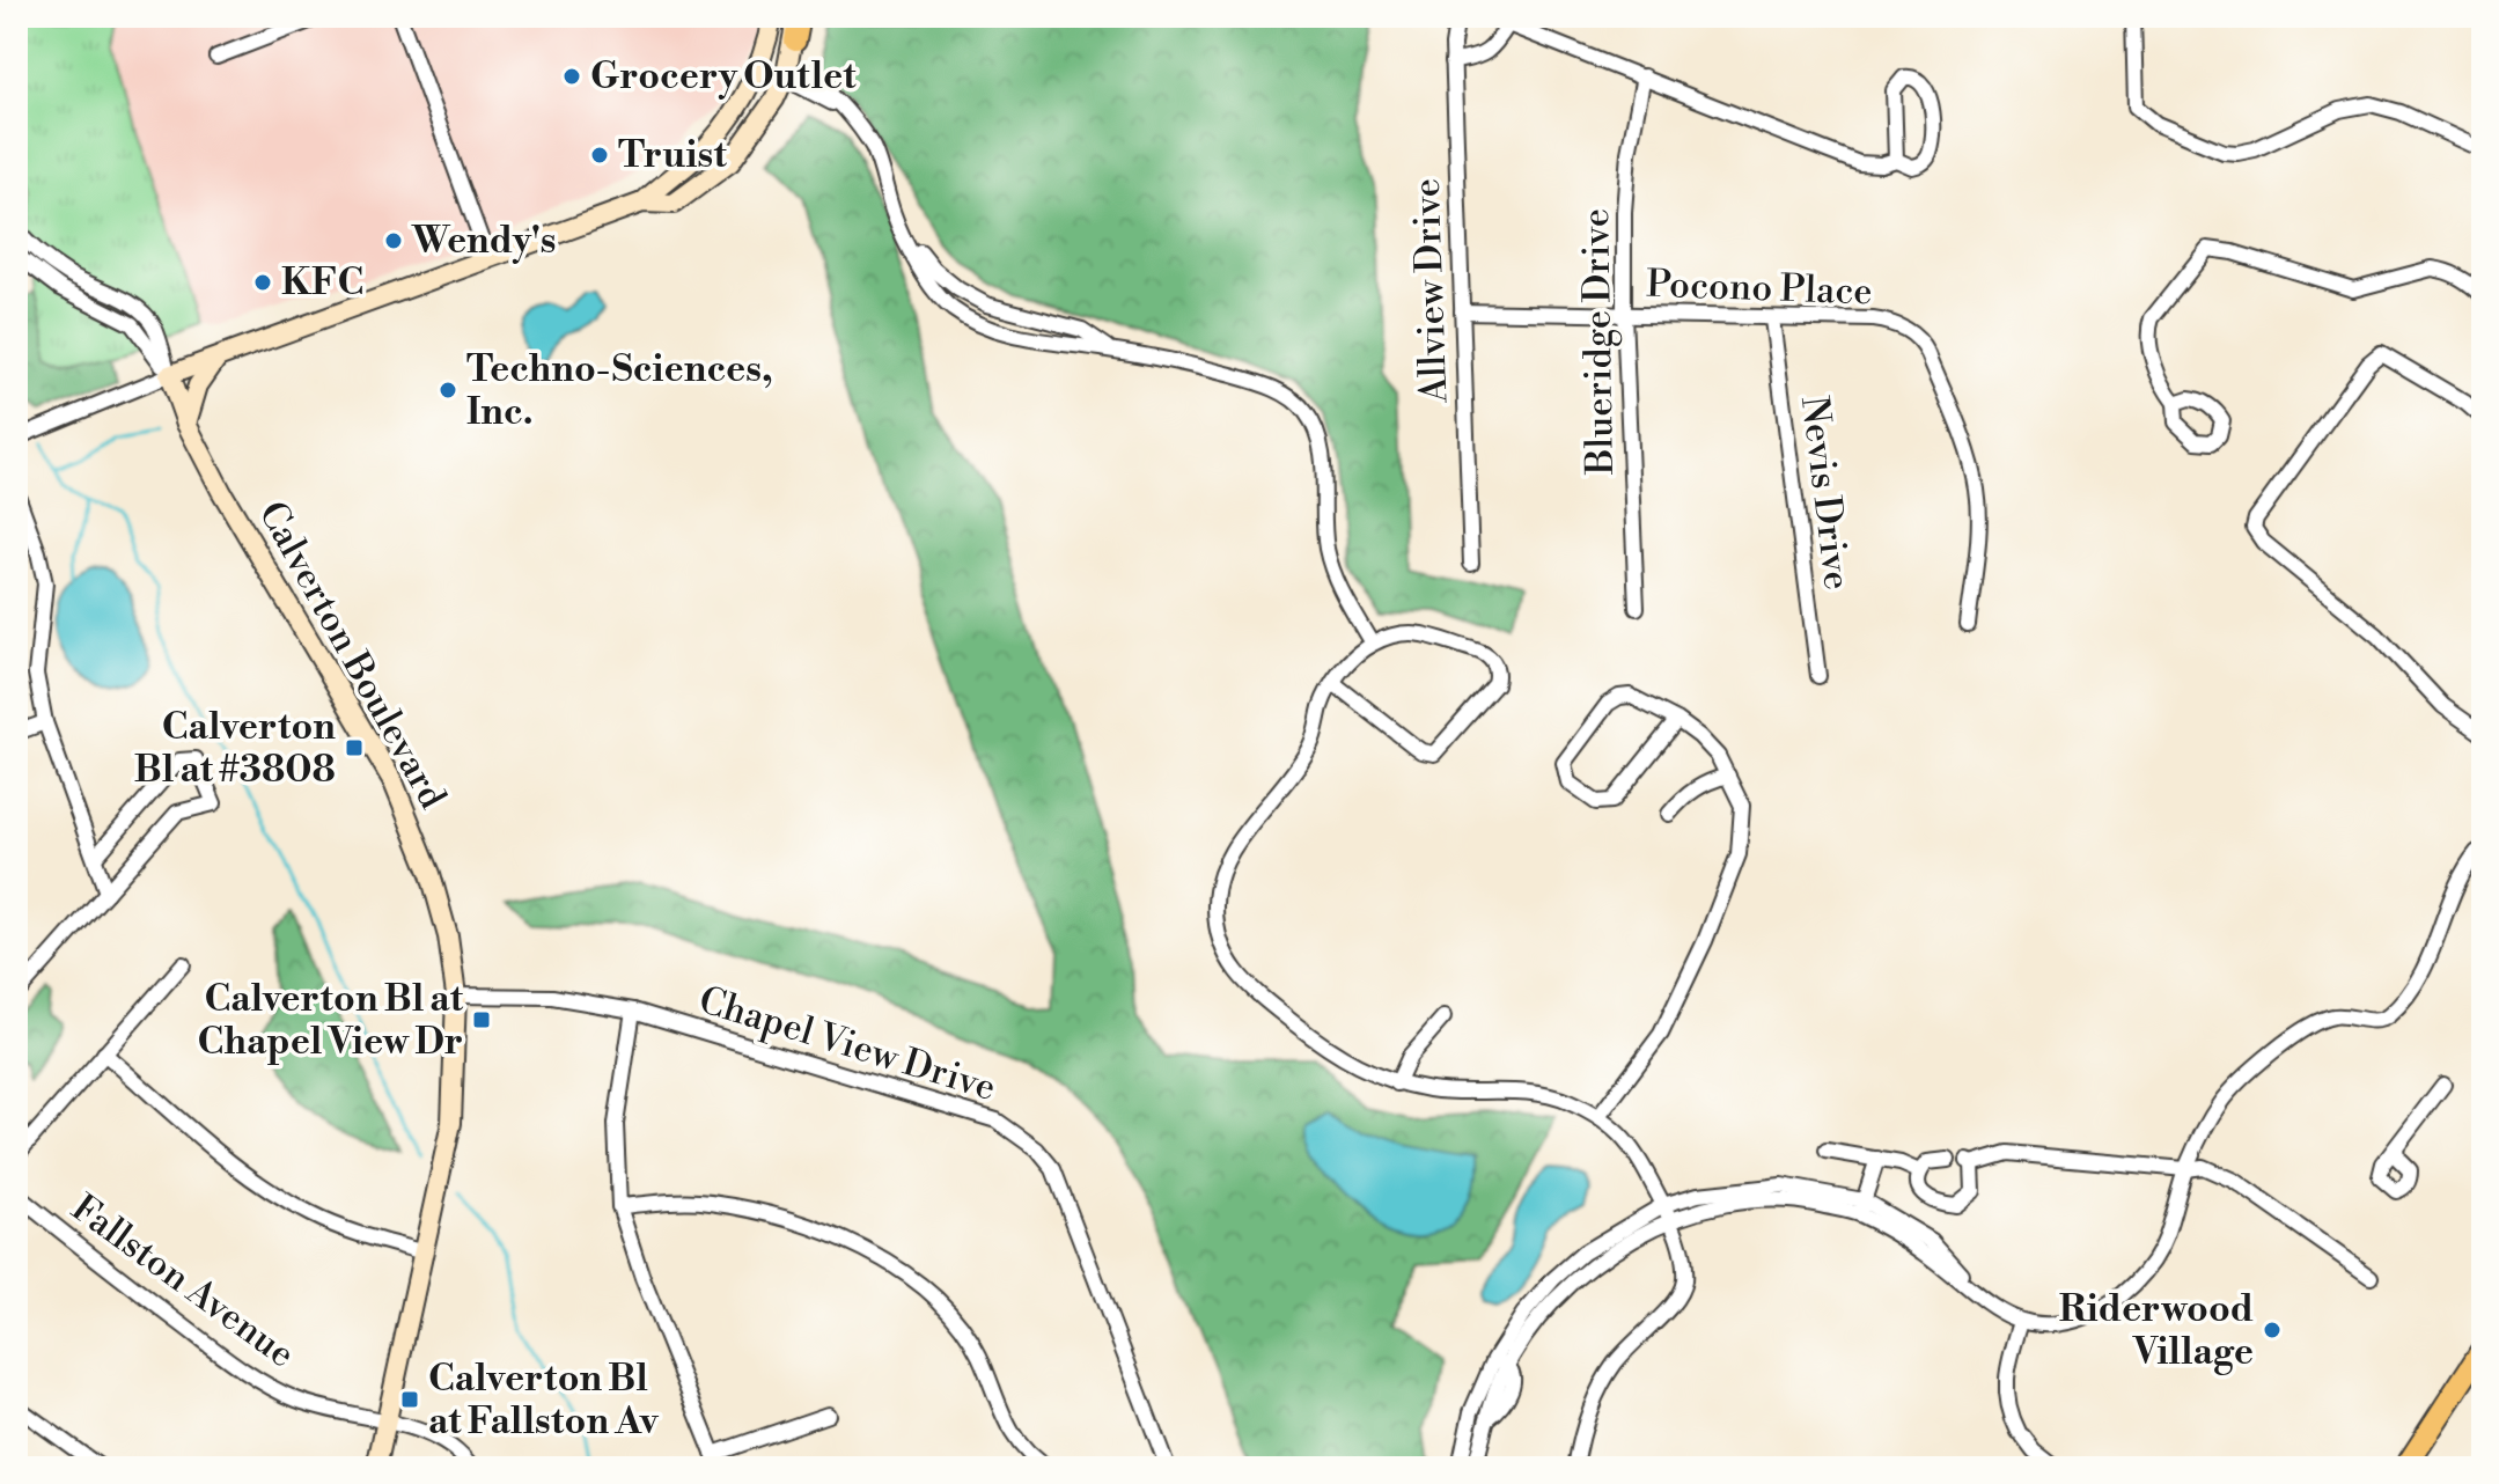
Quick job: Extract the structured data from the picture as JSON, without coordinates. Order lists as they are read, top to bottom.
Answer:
{
  "streets": {
    "street": [
      "Pocono Place",
      "Allview Drive",
      "Blueridge Drive",
      "Nevis Drive",
      "Calverton Boulevard",
      "Chapel View Drive",
      "Fallston Avenue"
    ]
  },
  "crossings": [
    ["Pocono Place", "Allview Drive"],
    ["Pocono Place", "Blueridge Drive"],
    ["Pocono Place", "Nevis Drive"],
    ["Calverton Boulevard", "Chapel View Drive"],
    ["Calverton Boulevard", "Fallston Avenue"]
  ],
  "places": {
    "other": [
      "Grocery Outlet",
      "Truist",
      "Wendy's",
      "KFC",
      "Techno-Sciences, Inc.",
      "Riderwood Village"
    ],
    "transit": ["Calverton Bl at #3808", "Calverton Bl at Chapel View Dr", "Calverton Bl at Fallston Av"]
  }
}
